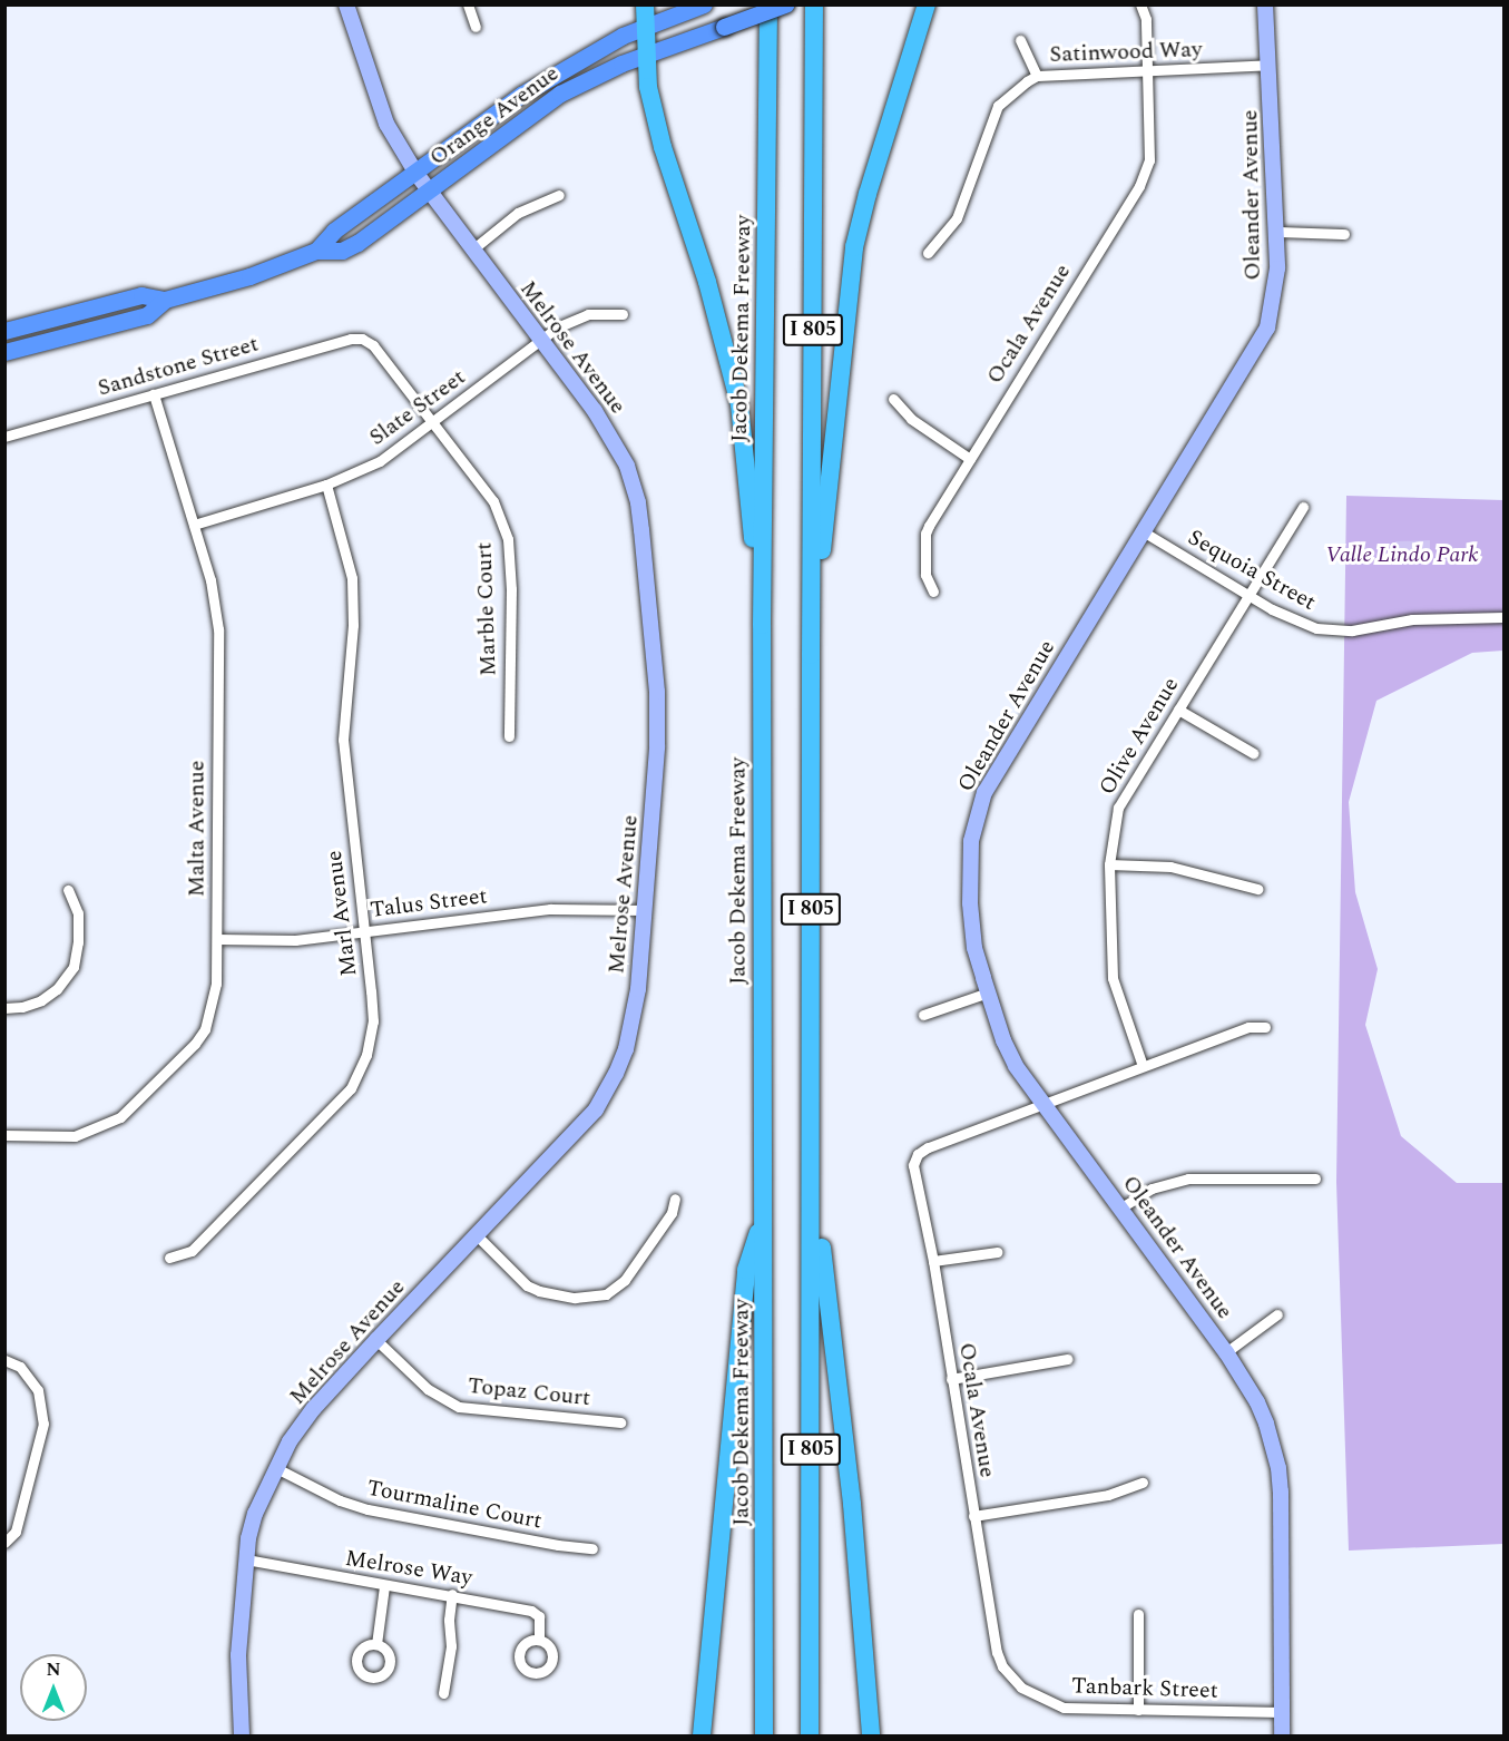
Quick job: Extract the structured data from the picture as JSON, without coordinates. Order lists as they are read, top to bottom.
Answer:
{
  "streets": {
    "highway": ["Jacob Dekema Freeway", "I 805"],
    "main road": ["Orange Avenue"],
    "street": [
      "Satinwood Way",
      "Oleander Avenue",
      "Ocala Avenue",
      "Melrose Avenue",
      "Sandstone Street",
      "Slate Street",
      "Sequoia Street",
      "Marble Court",
      "Olive Avenue",
      "Malta Avenue",
      "Talus Street",
      "Marl Avenue",
      "Topaz Court",
      "Tourmaline Court",
      "Melrose Way",
      "Tanbark Street"
    ]
  },
  "crossings": [
    ["Satinwood Way", "Oleander Avenue"],
    ["Satinwood Way", "Ocala Avenue"],
    ["Orange Avenue", "Melrose Avenue"],
    ["Oleander Avenue", "Ocala Avenue"],
    ["Oleander Avenue", "Sequoia Street"],
    ["Oleander Avenue", "Tanbark Street"],
    ["Ocala Avenue", "Tanbark Street"],
    ["Melrose Avenue", "Slate Street"],
    ["Melrose Avenue", "Talus Street"],
    ["Melrose Avenue", "Topaz Court"],
    ["Melrose Avenue", "Tourmaline Court"],
    ["Melrose Avenue", "Melrose Way"],
    ["Sandstone Street", "Marble Court"],
    ["Sandstone Street", "Malta Avenue"],
    ["Slate Street", "Marble Court"],
    ["Slate Street", "Malta Avenue"],
    ["Slate Street", "Marl Avenue"],
    ["Sequoia Street", "Olive Avenue"],
    ["Malta Avenue", "Talus Street"],
    ["Talus Street", "Marl Avenue"]
  ],
  "parks": ["Valle Lindo Park"],
  "north": "top"
}
